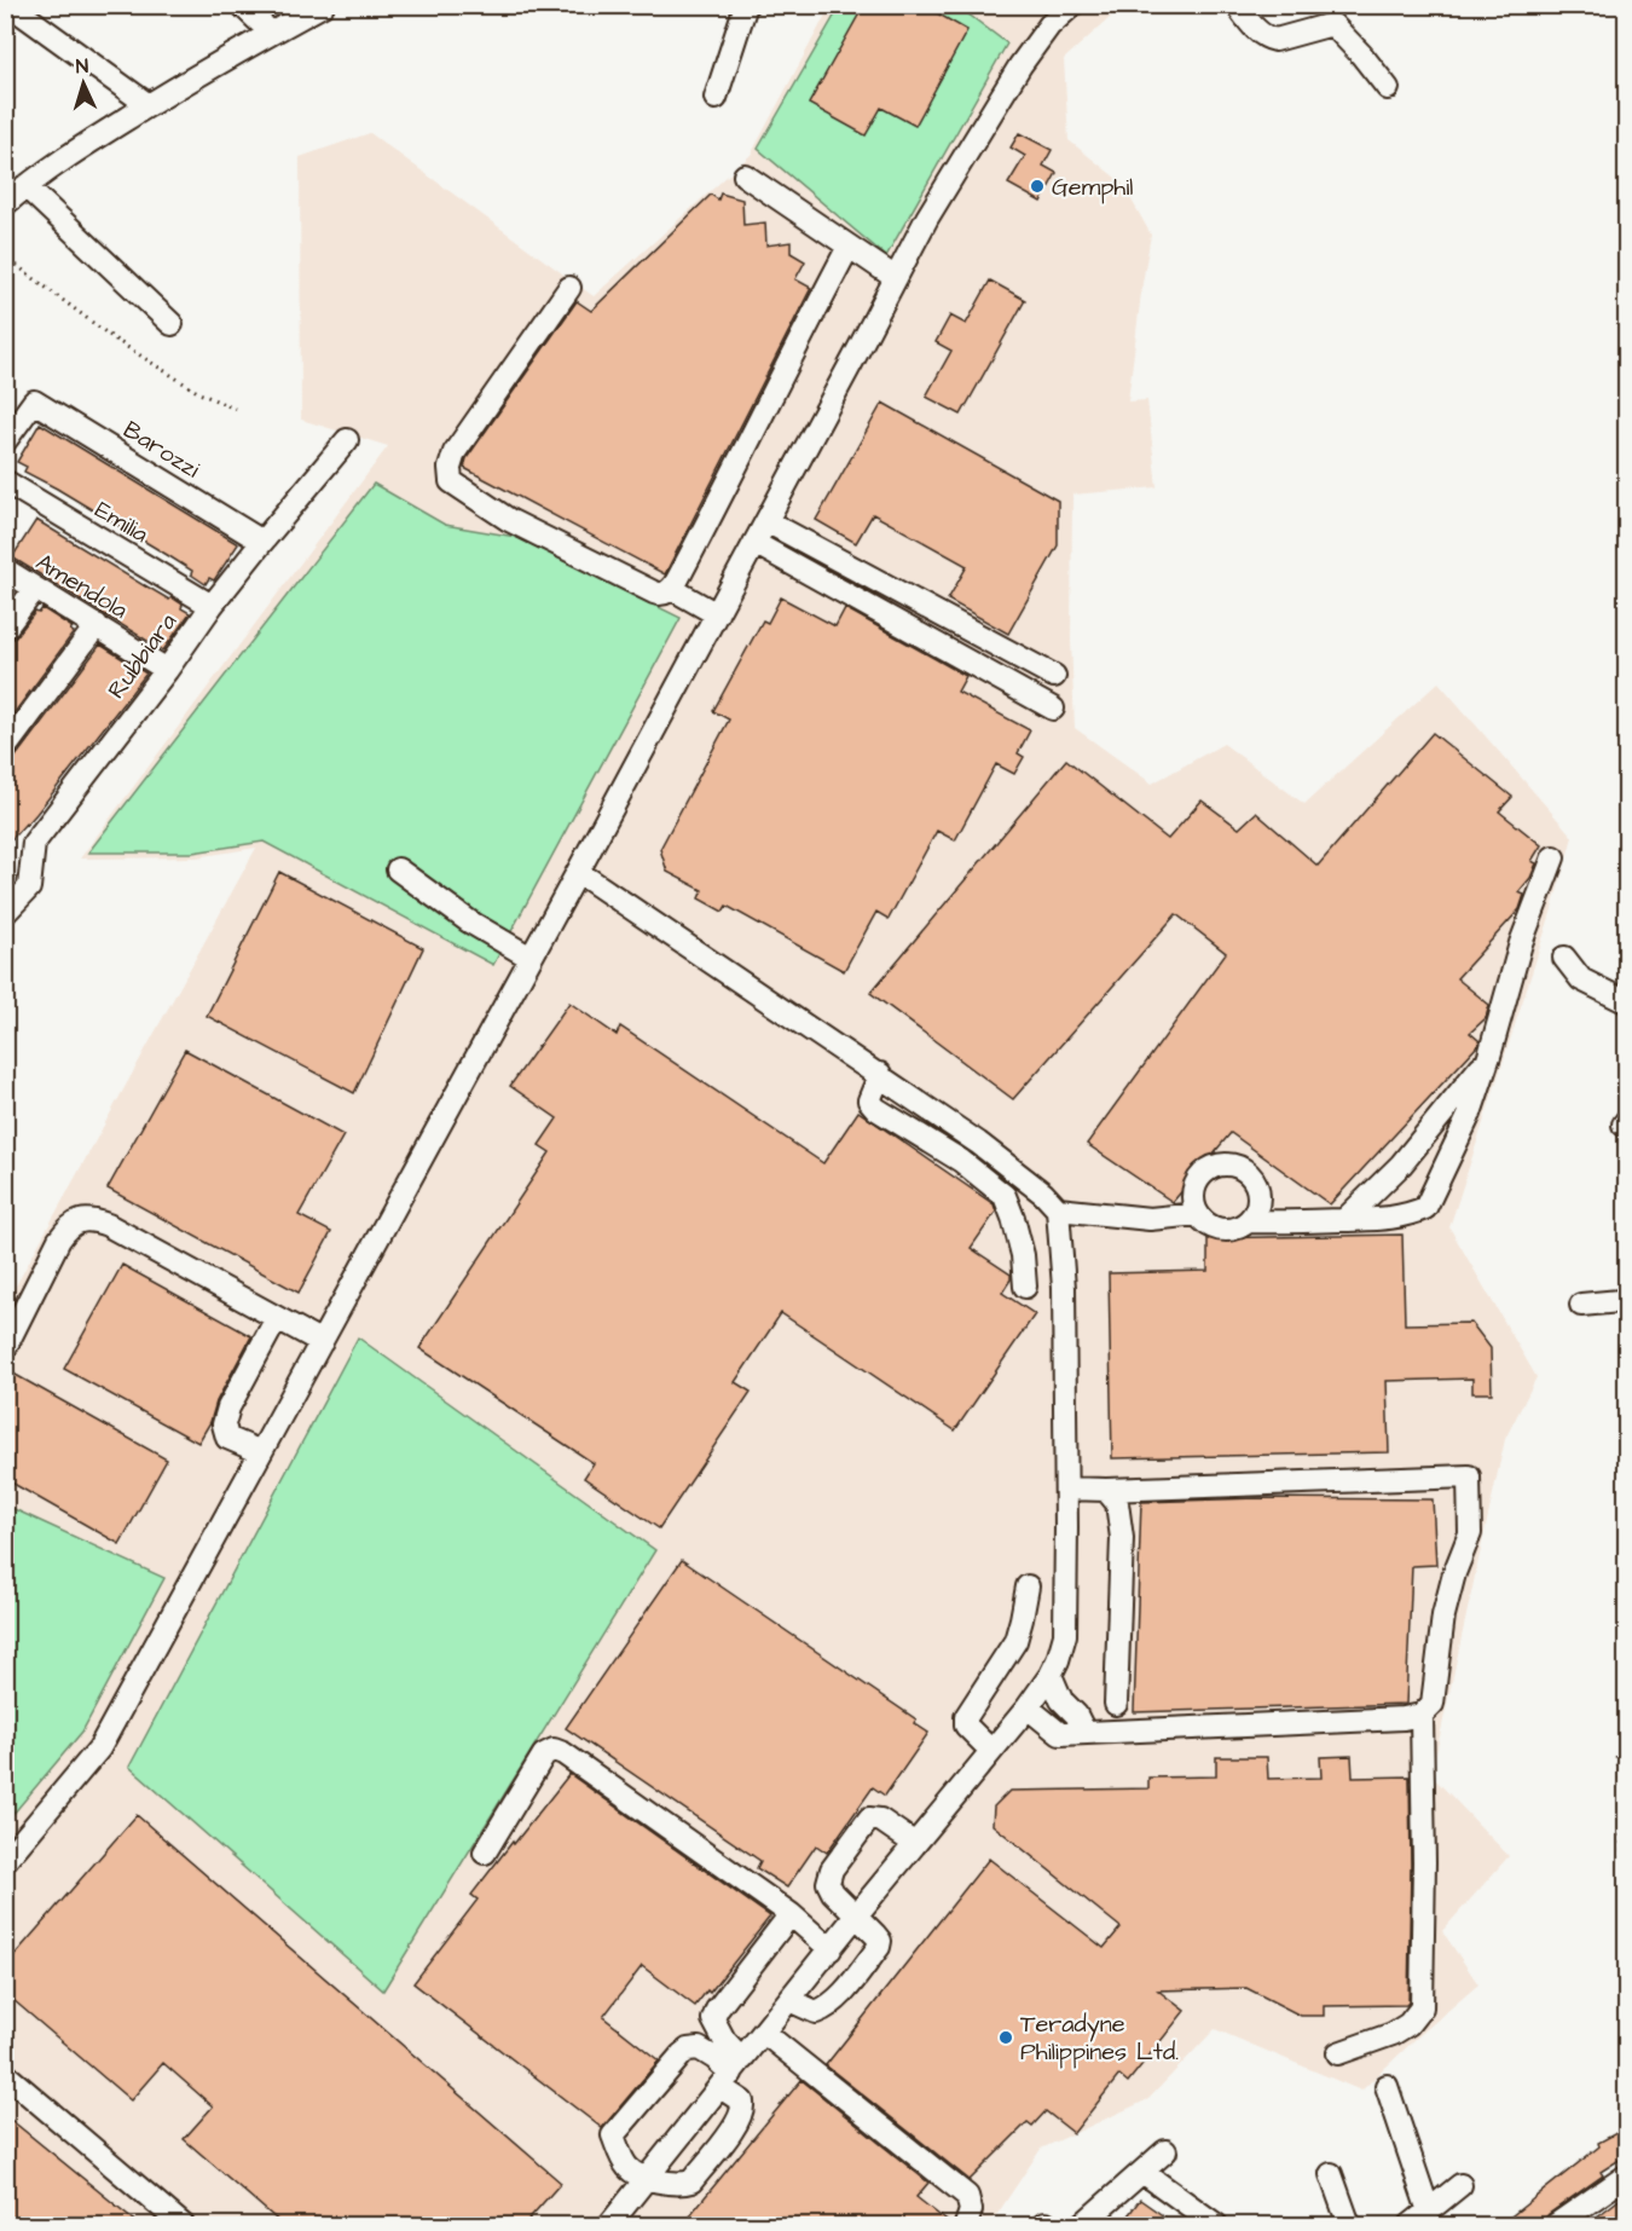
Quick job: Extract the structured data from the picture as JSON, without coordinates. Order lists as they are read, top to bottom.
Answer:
{
  "streets": {
    "street": [
      "Barozzi",
      "Emilia",
      "Amendola",
      "Rubbiara"
    ]
  },
  "crossings": [
    ["Barozzi", "Rubbiara"],
    ["Emilia", "Rubbiara"],
    ["Amendola", "Rubbiara"]
  ],
  "places": ["Gemphil", "Teradyne Philippines Ltd."],
  "north": "top"
}
